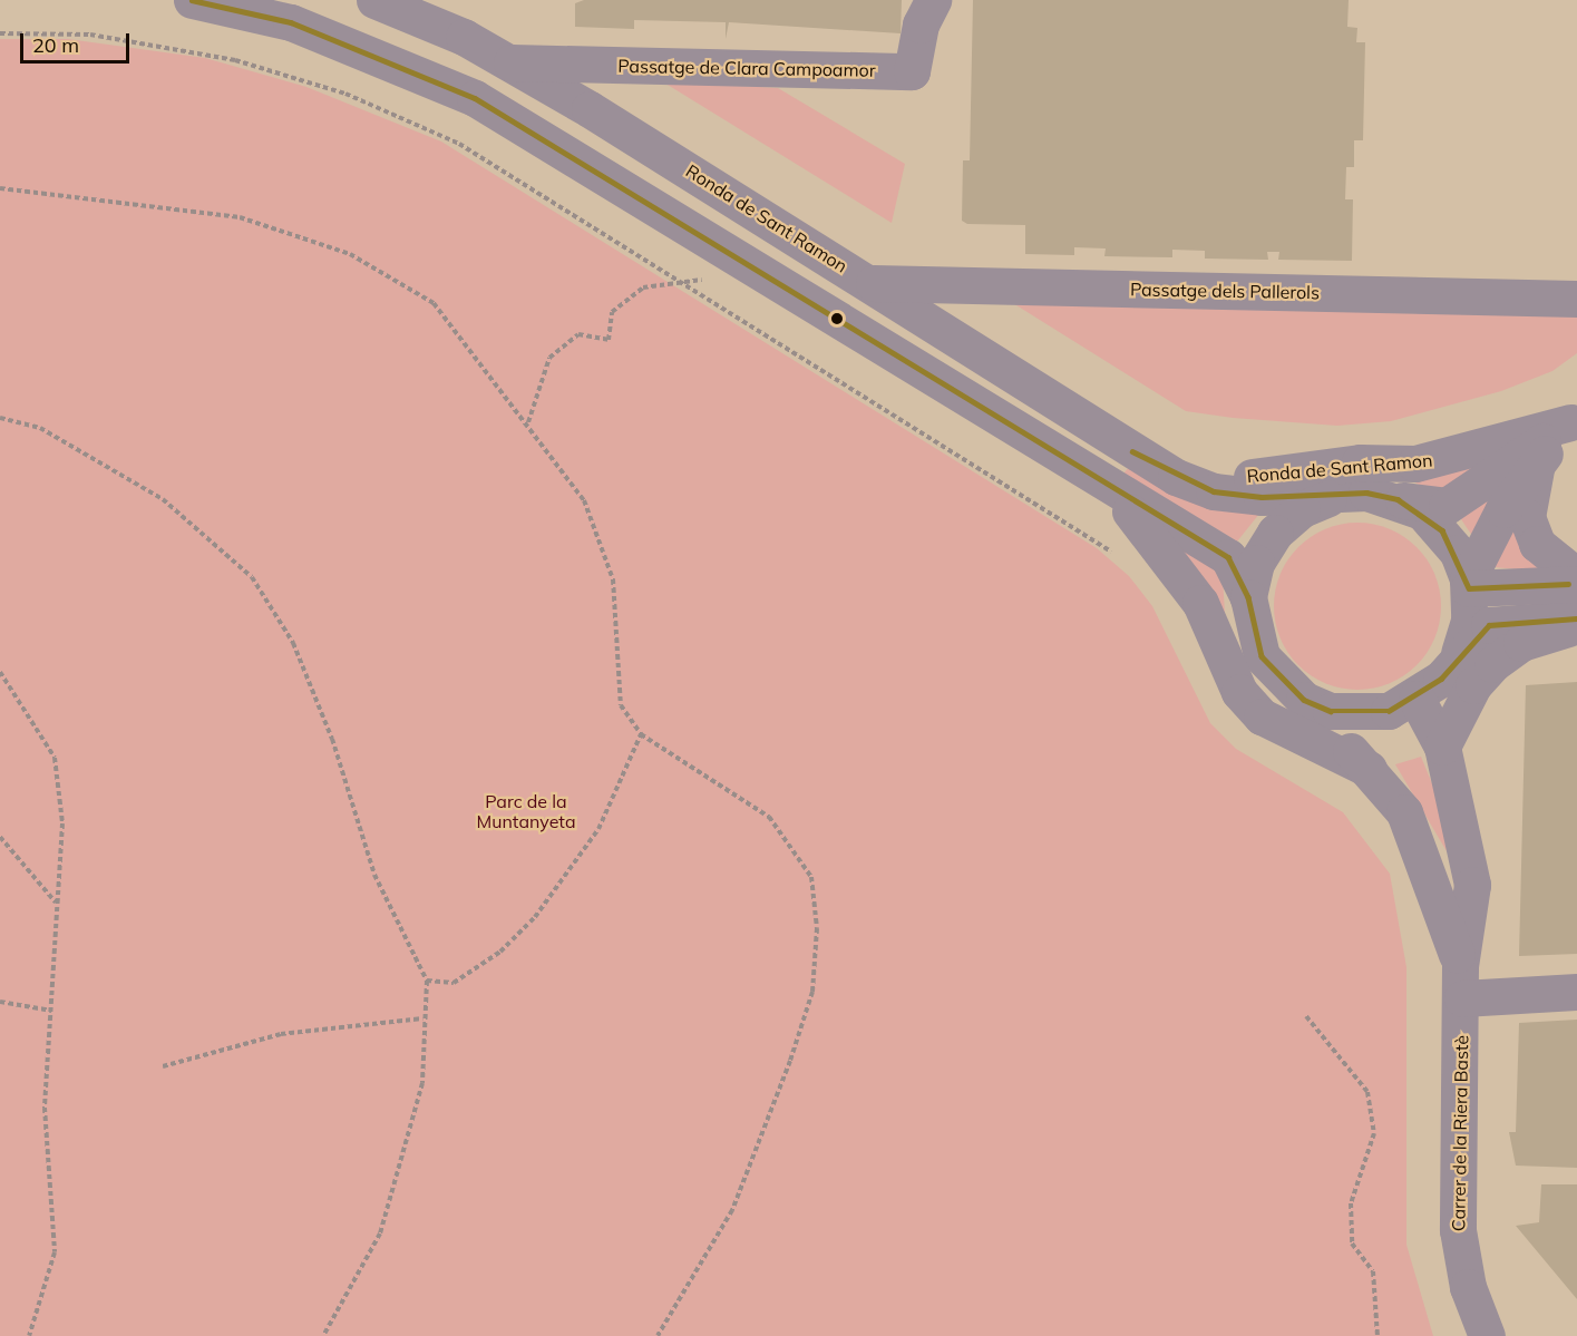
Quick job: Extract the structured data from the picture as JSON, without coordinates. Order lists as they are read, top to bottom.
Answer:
{
  "streets": {
    "street": [
      "Passatge de Clara Campoamor",
      "Ronda de Sant Ramon",
      "Passatge dels Pallerols",
      "Carrer de la Riera Bastè"
    ]
  },
  "crossings": [
    ["Passatge de Clara Campoamor", "Ronda de Sant Ramon"],
    ["Ronda de Sant Ramon", "Passatge dels Pallerols"],
    ["Ronda de Sant Ramon", "Carrer de la Riera Bastè"]
  ],
  "parks": ["Parc de la Muntanyeta"],
  "scale_bar": "20 m"
}
